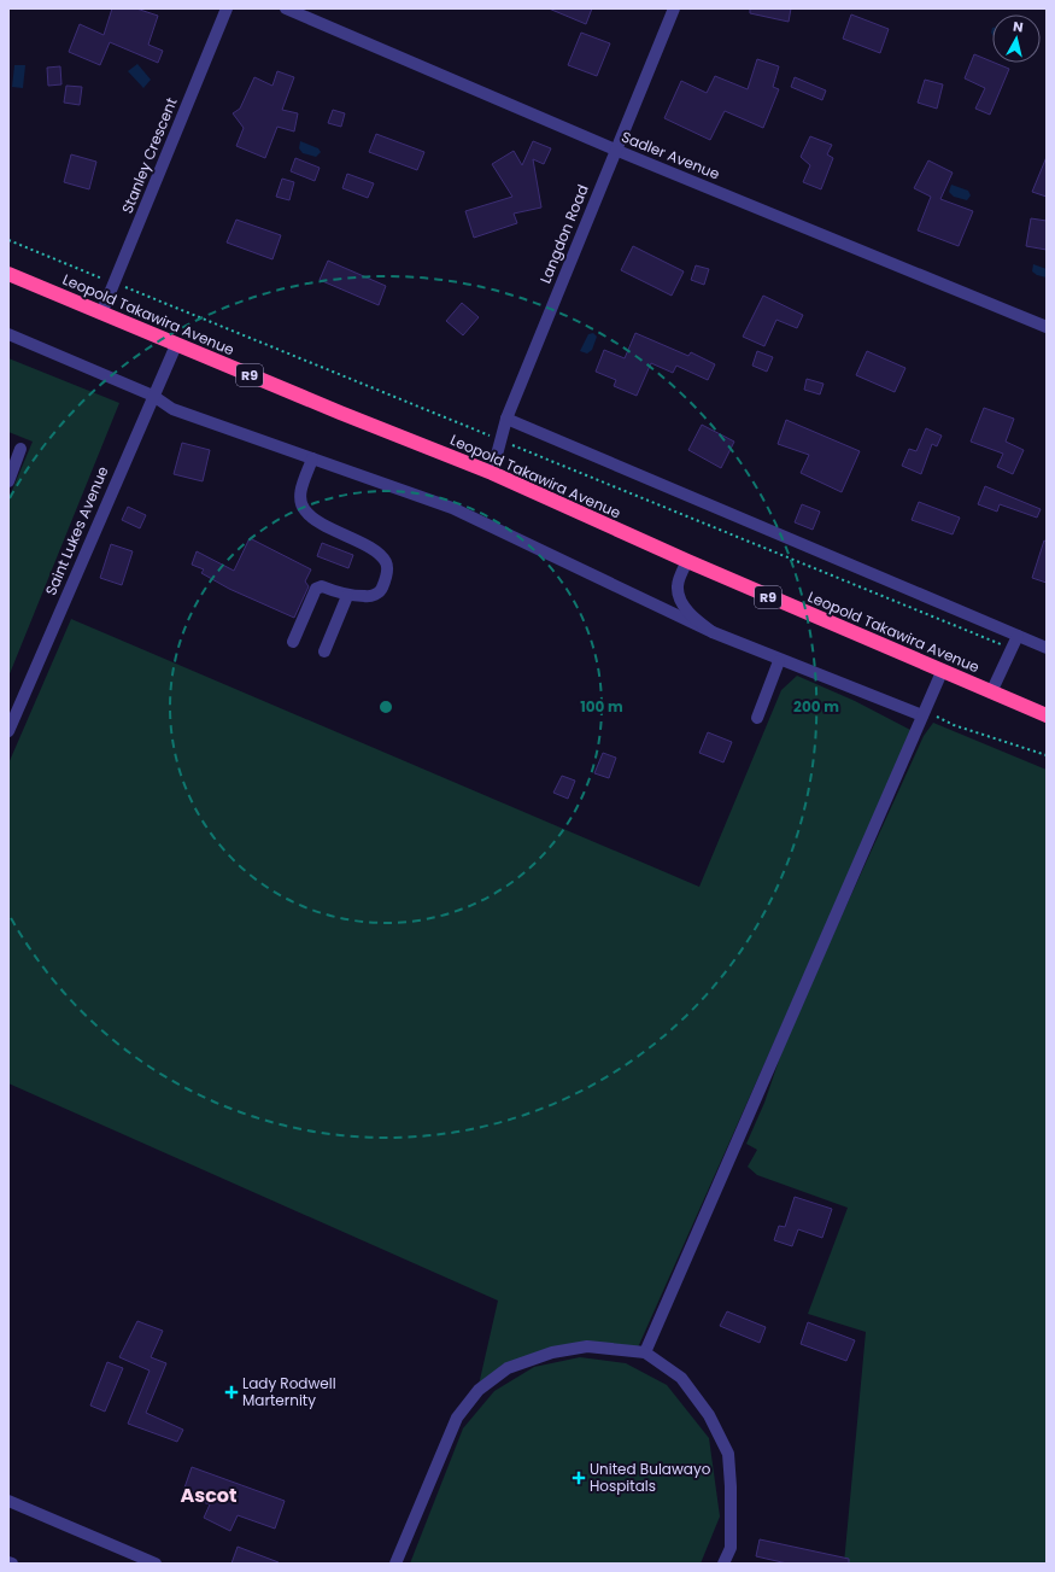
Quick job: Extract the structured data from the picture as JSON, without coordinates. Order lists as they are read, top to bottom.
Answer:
{
  "streets": {
    "highway": ["Leopold Takawira Avenue", "R9"],
    "street": [
      "Stanley Crescent",
      "Sadler Avenue",
      "Langdon Road",
      "Saint Lukes Avenue"
    ]
  },
  "crossings": [
    ["Stanley Crescent", "Leopold Takawira Avenue"],
    ["Sadler Avenue", "Langdon Road"],
    ["Langdon Road", "Leopold Takawira Avenue"],
    ["Leopold Takawira Avenue", "Saint Lukes Avenue"]
  ],
  "districts": ["Ascot"],
  "places": {
    "health": ["Lady Rodwell Marternity", "United Bulawayo Hospitals"]
  },
  "north": "top",
  "rings": ["100 m", "200 m"]
}
